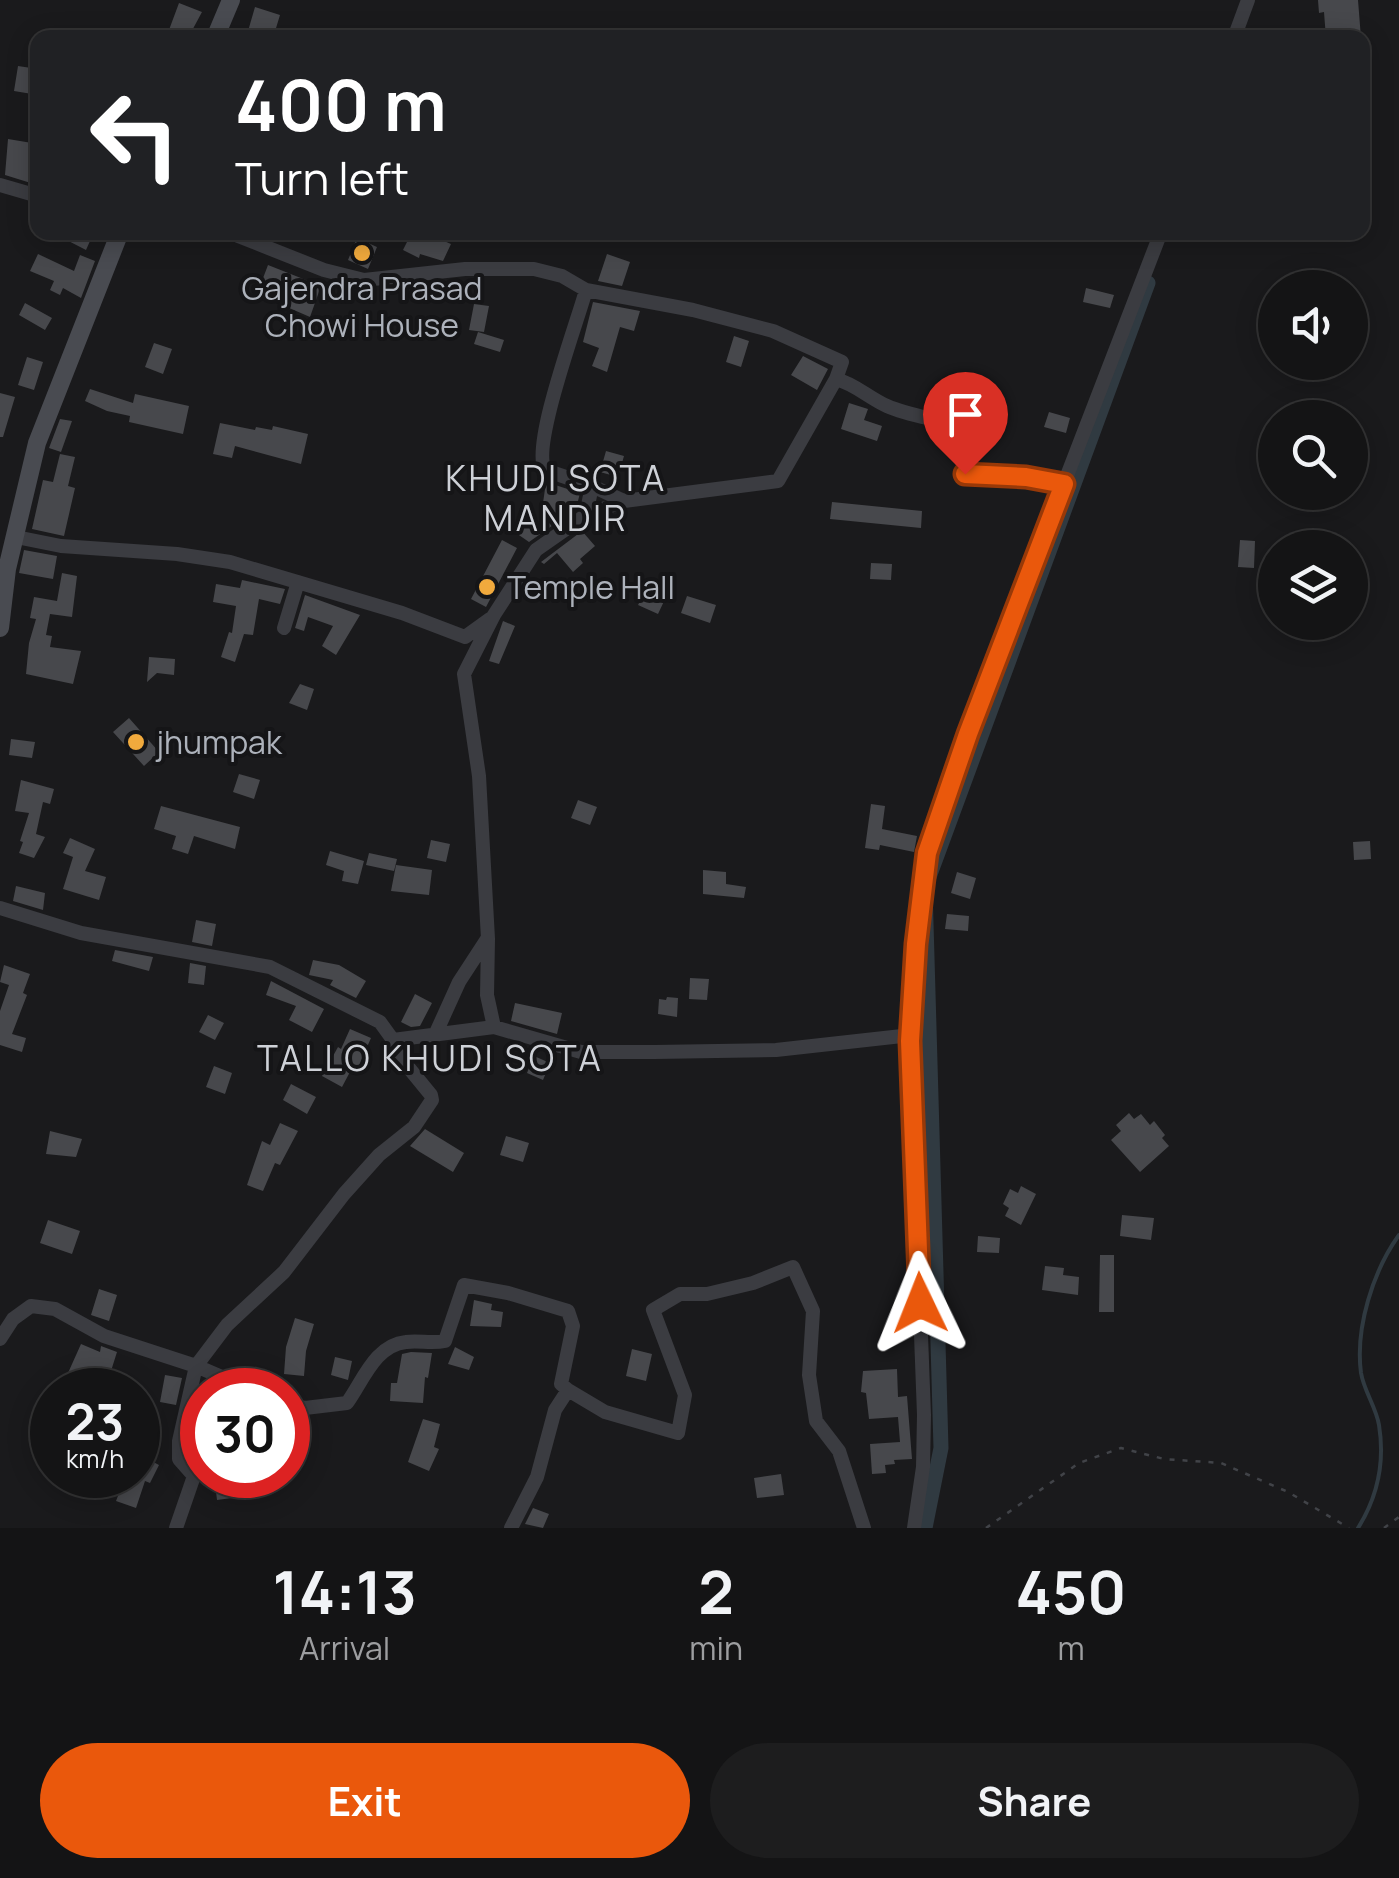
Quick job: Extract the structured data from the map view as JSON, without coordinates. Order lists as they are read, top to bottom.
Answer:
{
  "districts": ["KHUDI SOTA MANDIR", "TALLO KHUDI SOTA"],
  "places": ["Gajendra Prasad Chowi House", "Temple Hall", "jhumpak"],
  "page": {
    "turn": ["400 m", "Turn left"],
    "speed": "23 km/h",
    "limit": "30",
    "eta": [
      "14:13",
      "Arrival",
      "2",
      "min",
      "450",
      "m"
    ],
    "buttons": ["Exit", "Share"]
  }
}
